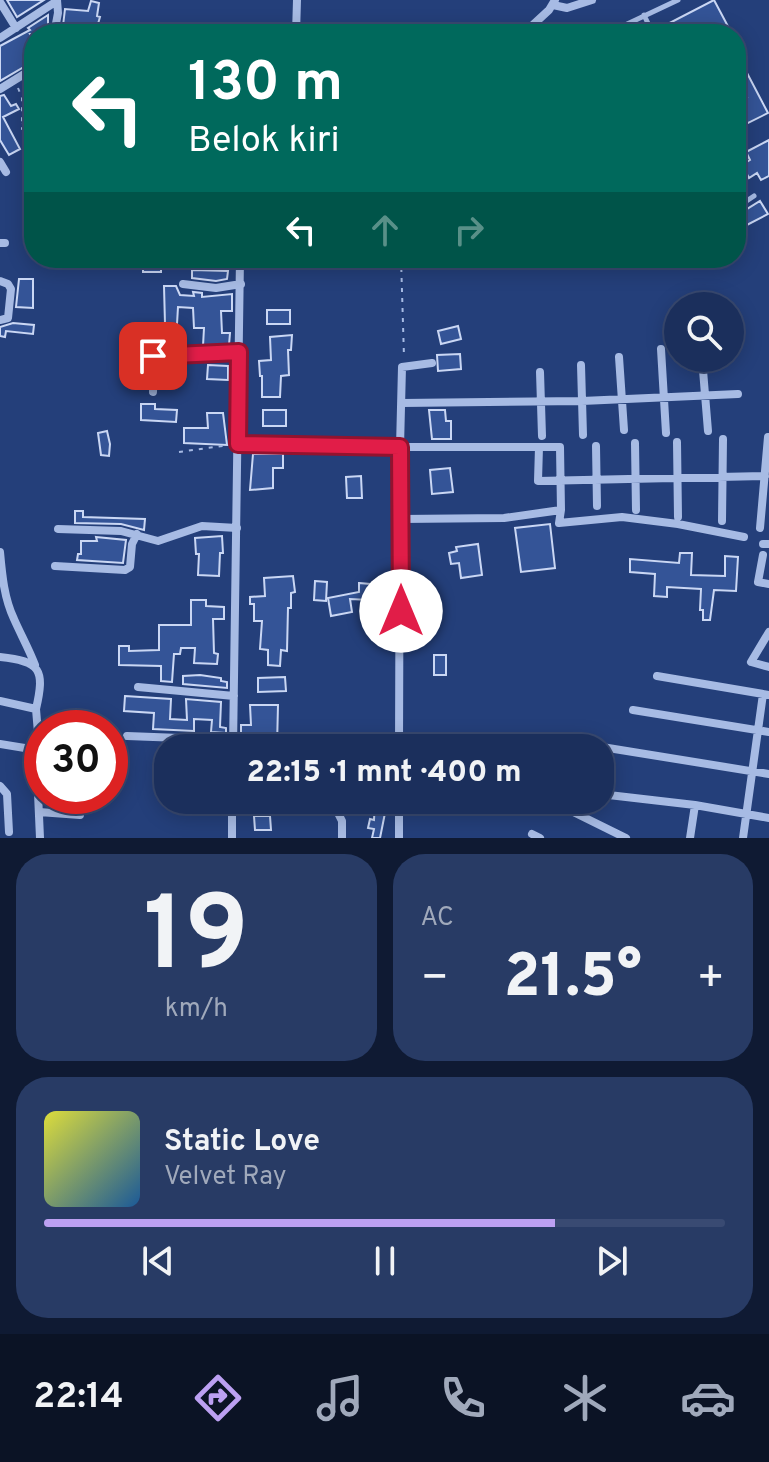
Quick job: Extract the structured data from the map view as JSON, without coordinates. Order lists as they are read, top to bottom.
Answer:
{
  "page": {
    "turn": ["130 m", "Belok kiri"],
    "limit": "30",
    "trip": "22:15 · 1 mnt · 400 m",
    "tile": [
      ["19", "km/h"],
      "AC"
    ],
    "heat": ["−", "21.5°", "+"],
    "song": ["Static Love", "Velvet Ray"],
    "tabs": "22:14"
  }
}
